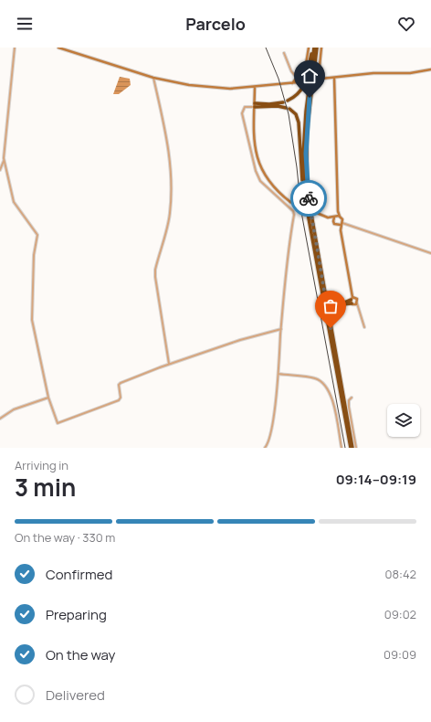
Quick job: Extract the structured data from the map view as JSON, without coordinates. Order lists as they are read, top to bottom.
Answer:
{
  "page": {
    "header": "Parcelo",
    "heading": ["3 min", "Arriving in", "09:14–09:19"],
    "bar": "On the way · 330 m",
    "list": [
      ["Confirmed", "08:42"],
      ["Preparing", "09:02"],
      ["On the way", "09:09"],
      "Delivered"
    ]
  }
}
